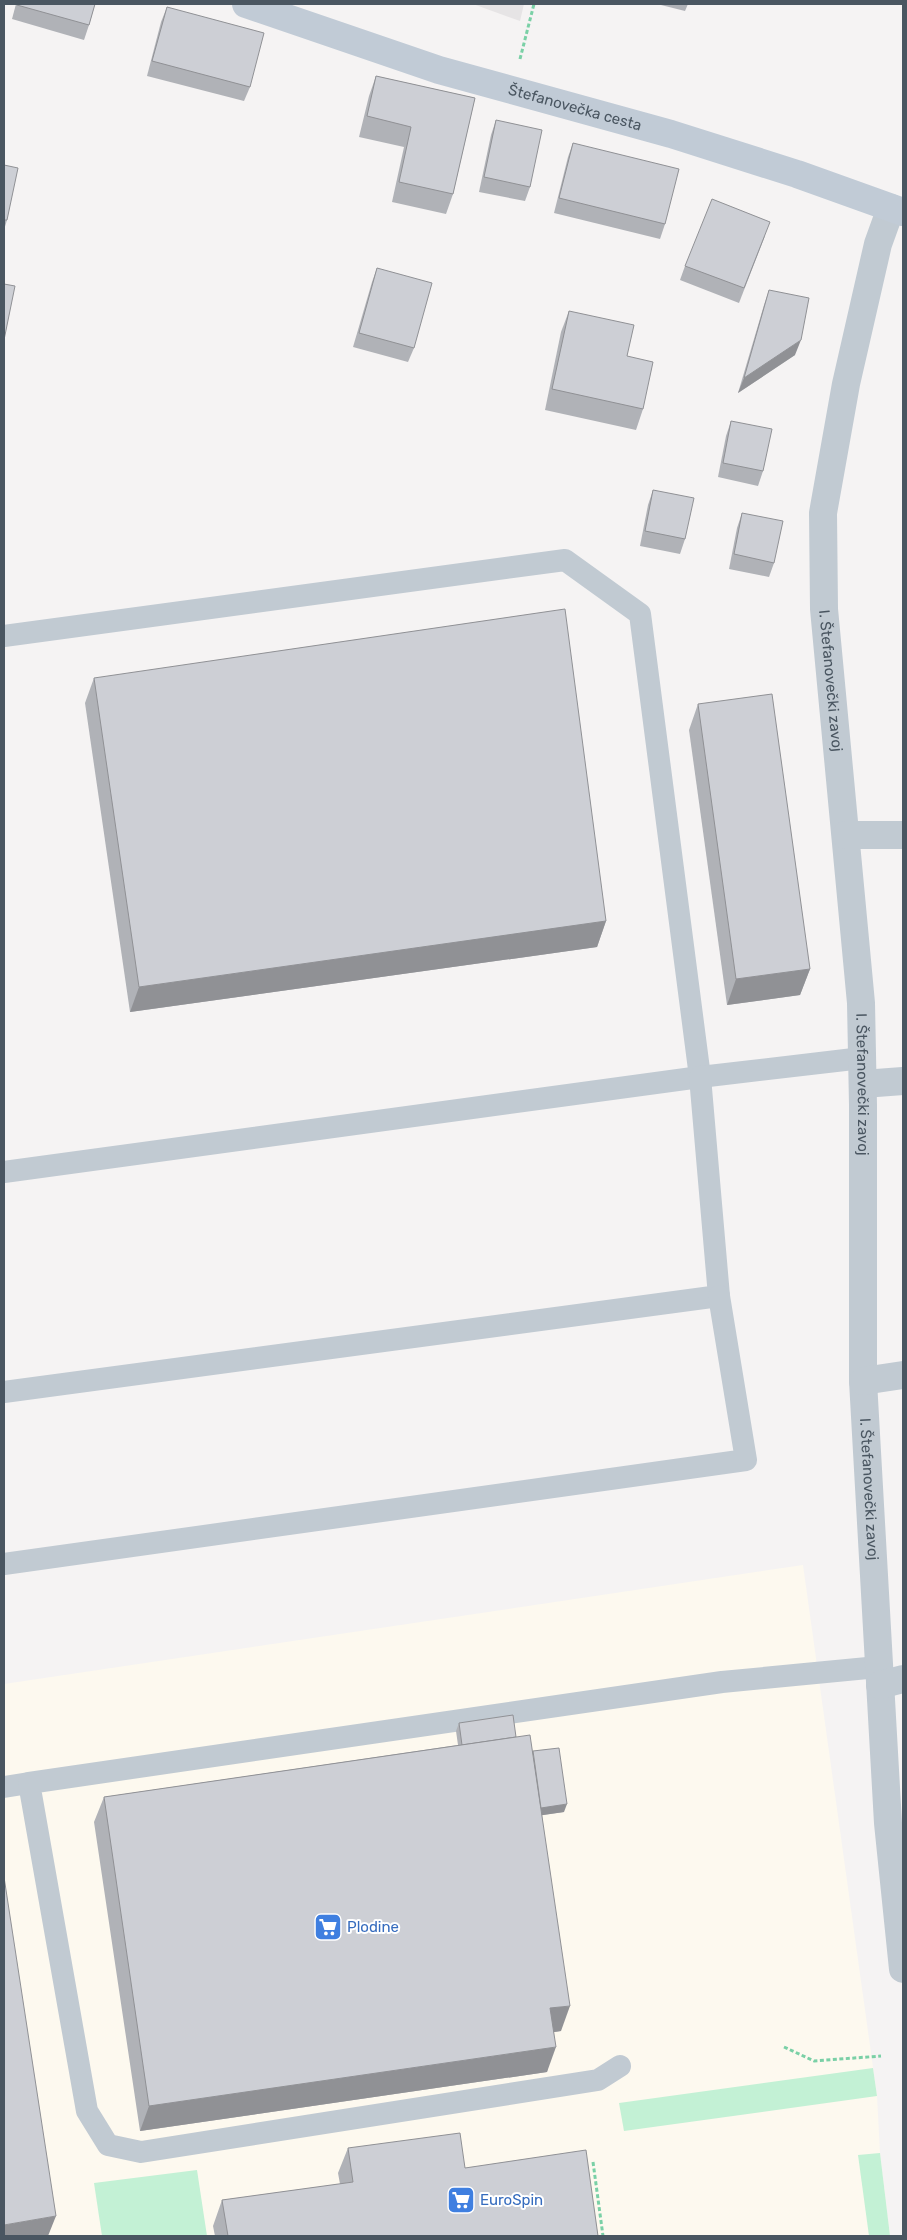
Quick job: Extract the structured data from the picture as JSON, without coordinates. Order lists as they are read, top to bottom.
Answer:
{
  "streets": {
    "street": ["Štefanovečka cesta", "I. Štefanovečki zavoj"]
  },
  "crossings": [
    ["Štefanovečka cesta", "I. Štefanovečki zavoj"]
  ],
  "places": {
    "supermarket": ["Plodine", "EuroSpin"]
  }
}
